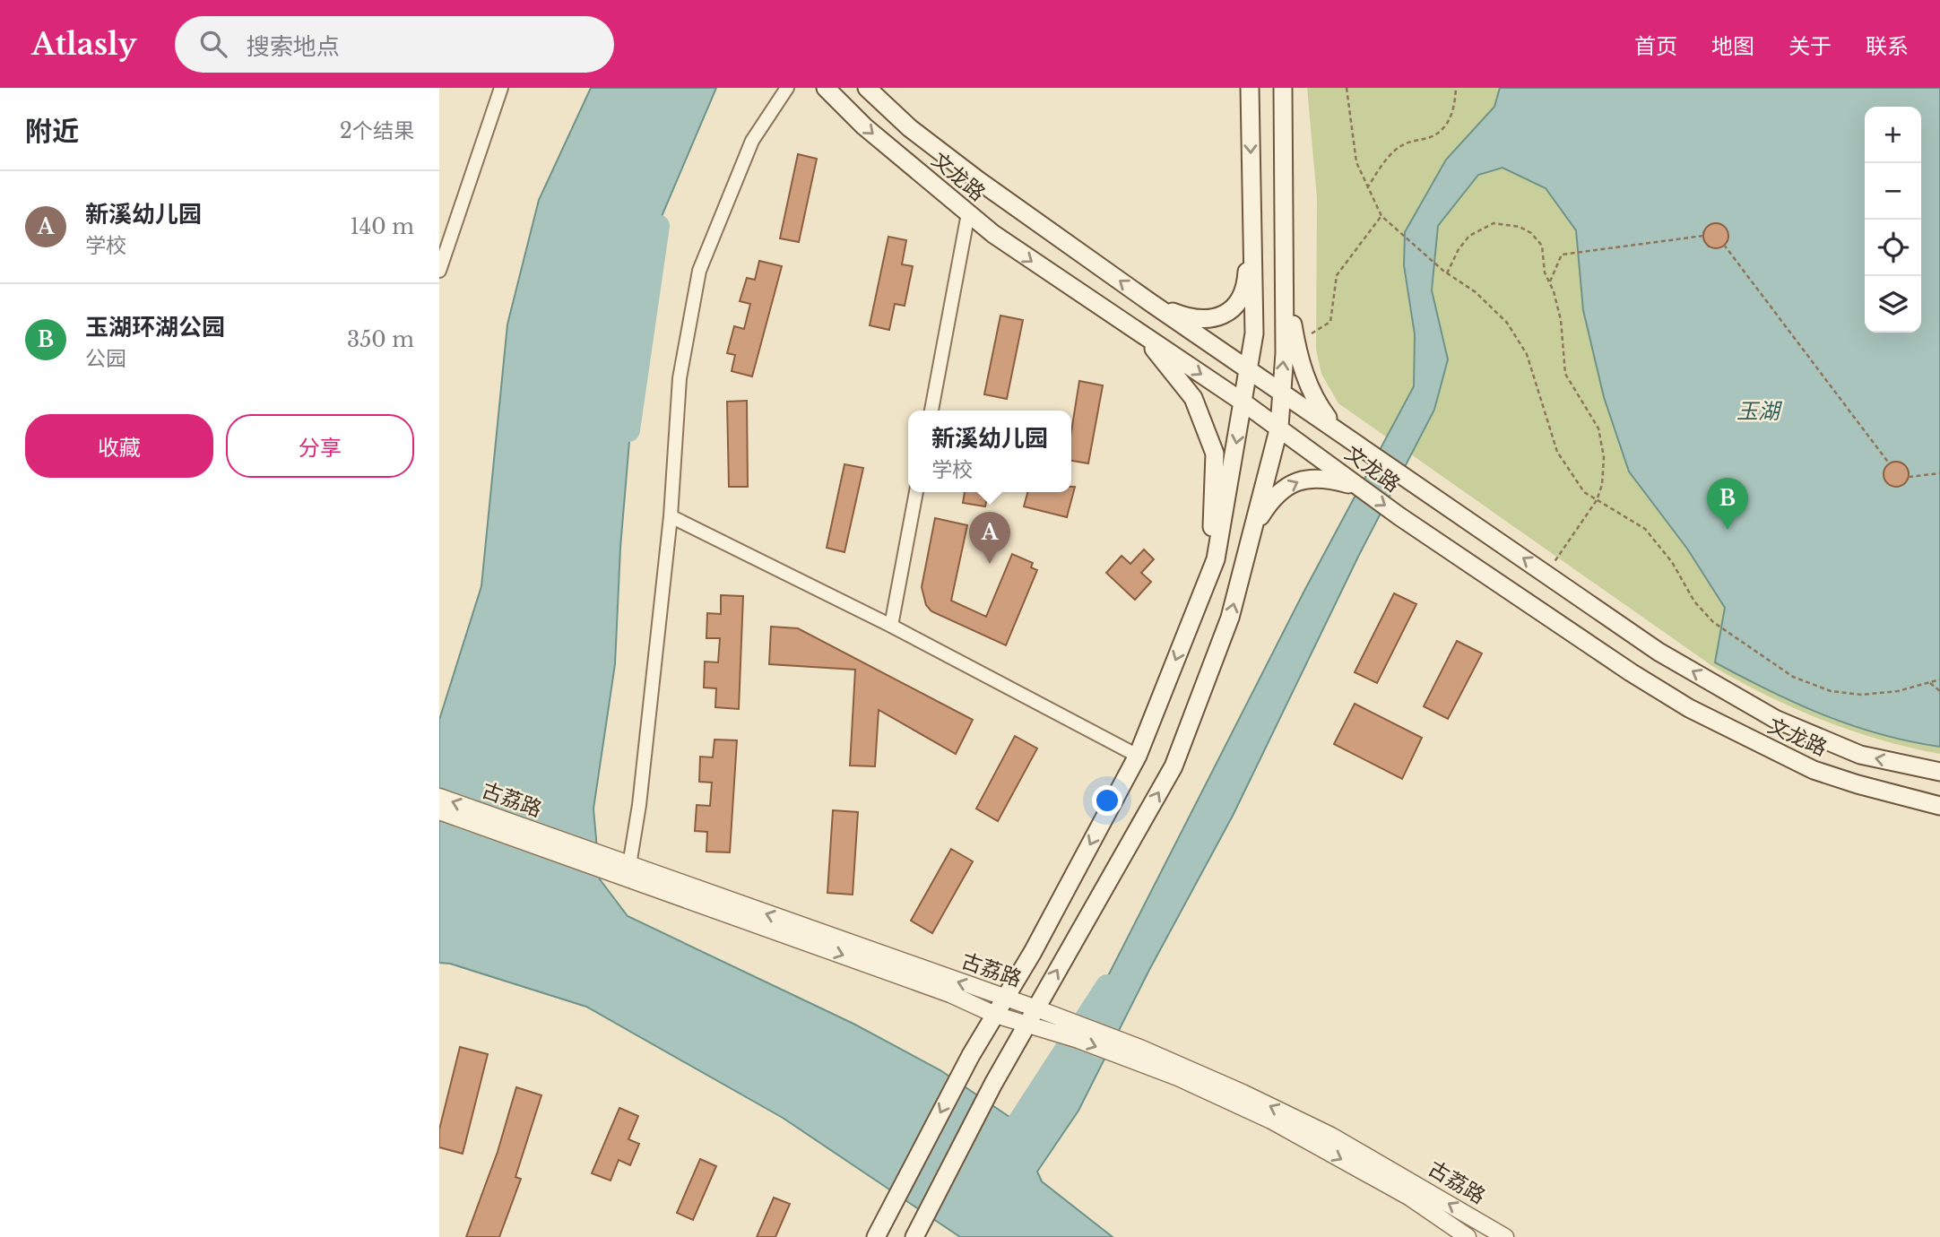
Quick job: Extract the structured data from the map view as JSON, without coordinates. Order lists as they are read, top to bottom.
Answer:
{
  "streets": {
    "main road": ["文龙路"],
    "street": ["古荔路"]
  },
  "water": ["玉湖"],
  "page": {
    "header": "Atlasly",
    "search": "搜索地点",
    "nav": [
      "首页",
      "地图",
      "关于",
      "联系"
    ],
    "heading": ["附近", "2个结果"],
    "map_buttons": ["+", "−"],
    "list": [
      {
        "mark": "A",
        "name": "新溪幼儿园",
        "note": "学校",
        "value": "140 m"
      },
      {
        "mark": "B",
        "name": "玉湖环湖公园",
        "note": "公园",
        "value": "350 m"
      }
    ],
    "buttons": ["收藏", "分享"],
    "popup": ["新溪幼儿园", "学校"],
    "pins": ["B", "A"]
  }
}
